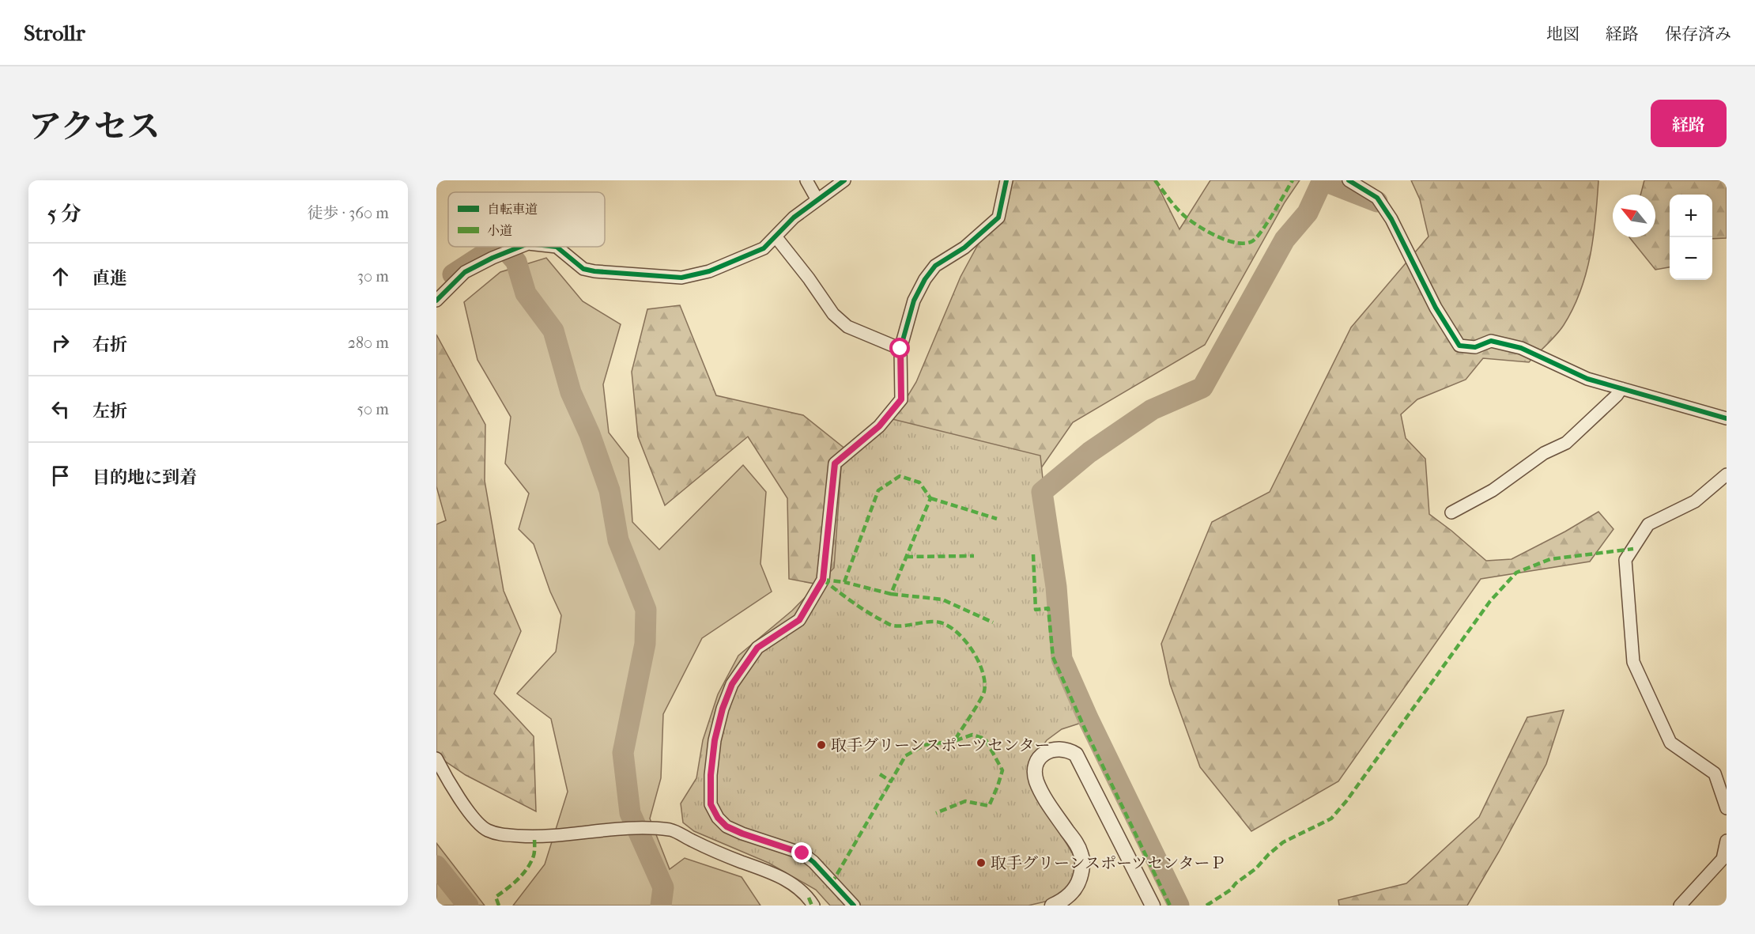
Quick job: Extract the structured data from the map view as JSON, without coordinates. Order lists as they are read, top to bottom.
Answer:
{
  "places": ["取手グリーンスポーツセンター", "取手グリーンスポーツセンターＰ"],
  "legend": ["自転車道", "小道"],
  "north": "top left",
  "page": {
    "header": "Strollr",
    "nav": ["地図", "経路", "保存済み"],
    "title": "アクセス",
    "buttons": "経路",
    "heading": ["5 分", "徒歩 · 360 m"],
    "map_buttons": ["+", "−"],
    "list": [
      ["直進", "30 m"],
      ["右折", "280 m"],
      ["左折", "50 m"],
      "目的地に到着"
    ]
  }
}
